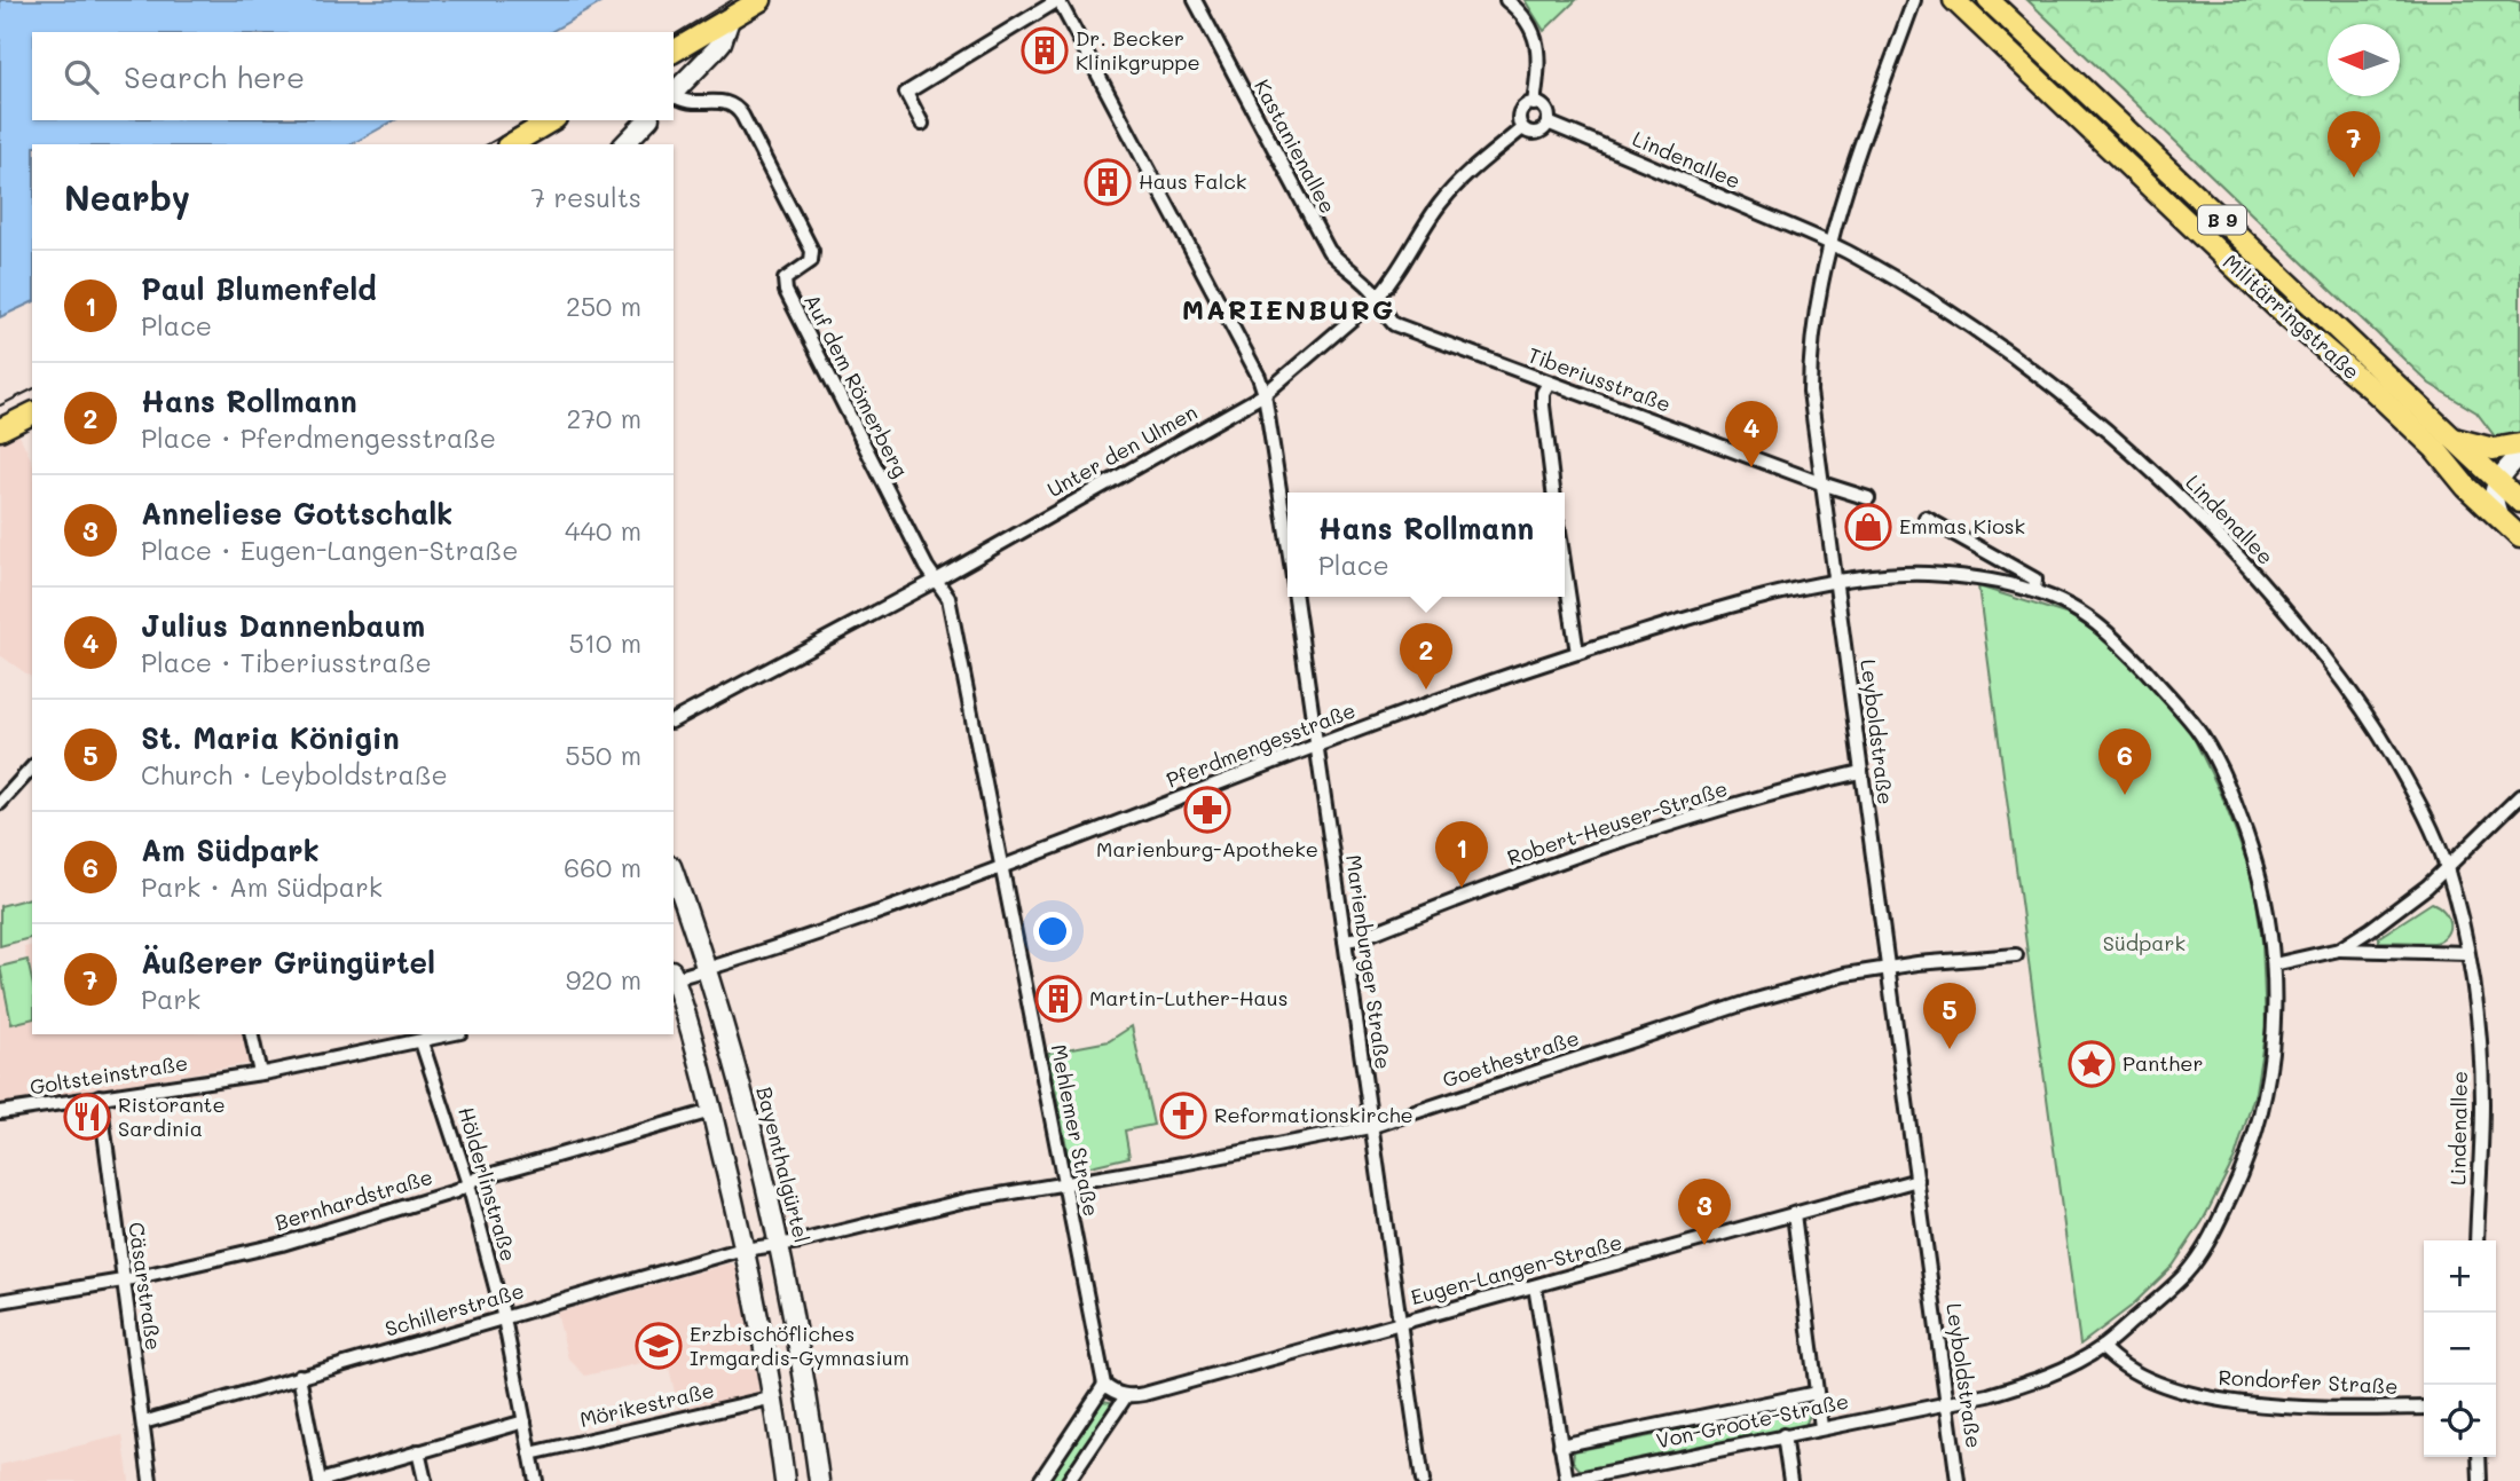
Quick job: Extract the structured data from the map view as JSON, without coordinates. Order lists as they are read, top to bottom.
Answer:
{
  "streets": {
    "main road": ["B 9", "Militärringstraße", "Bayenthalgürtel"],
    "street": [
      "Kastanienallee",
      "Lindenallee",
      "Tiberiusstraße",
      "Auf dem Römerberg",
      "Unter den Ulmen",
      "Leyboldstraße",
      "Pferdmengesstraße",
      "Robert-Heuser-Straße",
      "Marienburger Straße",
      "Goethestraße",
      "Goltsteinstraße",
      "Mehlemer Straße",
      "Hölderlinstraße",
      "Bernhardstraße",
      "Eugen-Langen-Straße",
      "Cäsarstraße",
      "Schillerstraße",
      "Rondorfer Straße",
      "Mörikestraße",
      "Von-Groote-Straße"
    ]
  },
  "crossings": [
    ["Kastanienallee", "Tiberiusstraße"],
    ["Kastanienallee", "Unter den Ulmen"],
    ["Lindenallee", "Unter den Ulmen"],
    ["Lindenallee", "Leyboldstraße"],
    ["B 9", "Militärringstraße"],
    ["Tiberiusstraße", "Unter den Ulmen"],
    ["Tiberiusstraße", "Leyboldstraße"],
    ["Auf dem Römerberg", "Unter den Ulmen"],
    ["Auf dem Römerberg", "Mehlemer Straße"],
    ["Unter den Ulmen", "Marienburger Straße"],
    ["Unter den Ulmen", "Mehlemer Straße"],
    ["Leyboldstraße", "Pferdmengesstraße"],
    ["Leyboldstraße", "Robert-Heuser-Straße"],
    ["Leyboldstraße", "Goethestraße"],
    ["Leyboldstraße", "Eugen-Langen-Straße"],
    ["Leyboldstraße", "Von-Groote-Straße"],
    ["Pferdmengesstraße", "Marienburger Straße"],
    ["Pferdmengesstraße", "Mehlemer Straße"],
    ["Pferdmengesstraße", "Bayenthalgürtel"],
    ["Pferdmengesstraße", "Von-Groote-Straße"],
    ["Robert-Heuser-Straße", "Marienburger Straße"],
    ["Marienburger Straße", "Goethestraße"],
    ["Marienburger Straße", "Eugen-Langen-Straße"],
    ["Goethestraße", "Mehlemer Straße"],
    ["Goethestraße", "Bayenthalgürtel"],
    ["Goethestraße", "Schillerstraße"],
    ["Goltsteinstraße", "Hölderlinstraße"],
    ["Goltsteinstraße", "Cäsarstraße"],
    ["Bayenthalgürtel", "Schillerstraße"],
    ["Hölderlinstraße", "Bernhardstraße"],
    ["Hölderlinstraße", "Schillerstraße"],
    ["Hölderlinstraße", "Mörikestraße"],
    ["Bernhardstraße", "Cäsarstraße"],
    ["Cäsarstraße", "Schillerstraße"],
    ["Rondorfer Straße", "Von-Groote-Straße"]
  ],
  "districts": ["MARIENBURG"],
  "parks": ["Südpark"],
  "places": {
    "building": ["Dr. Becker Klinikgruppe", "Haus Falck", "Martin-Luther-Haus"],
    "shop": ["Emmas Kiosk"],
    "pharmacy": ["Marienburg-Apotheke"],
    "place": ["Panther"],
    "church": ["Reformationskirche"],
    "restaurant": ["Ristorante Sardinia"],
    "school or university": ["Erzbischöfliches Irmgardis-Gymnasium"]
  },
  "north": "left",
  "page": {
    "search": "Search here",
    "pins": [
      "7",
      "4",
      "2",
      "6",
      "1",
      "5",
      "3"
    ],
    "heading": ["Nearby", "7 results"],
    "list": [
      {
        "mark": "1",
        "name": "Paul Blumenfeld",
        "note": "Place",
        "value": "250 m"
      },
      {
        "mark": "2",
        "name": "Hans Rollmann",
        "note": "Place · Pferdmengesstraße",
        "value": "270 m"
      },
      {
        "mark": "3",
        "name": "Anneliese Gottschalk",
        "note": "Place · Eugen-Langen-Straße",
        "value": "440 m"
      },
      {
        "mark": "4",
        "name": "Julius Dannenbaum",
        "note": "Place · Tiberiusstraße",
        "value": "510 m"
      },
      {
        "mark": "5",
        "name": "St. Maria Königin",
        "note": "Church · Leyboldstraße",
        "value": "550 m"
      },
      {
        "mark": "6",
        "name": "Am Südpark",
        "note": "Park · Am Südpark",
        "value": "660 m"
      },
      {
        "mark": "7",
        "name": "Äußerer Grüngürtel",
        "note": "Park",
        "value": "920 m"
      }
    ],
    "popup": ["Hans Rollmann", "Place"],
    "map_buttons": ["+", "−"]
  }
}
